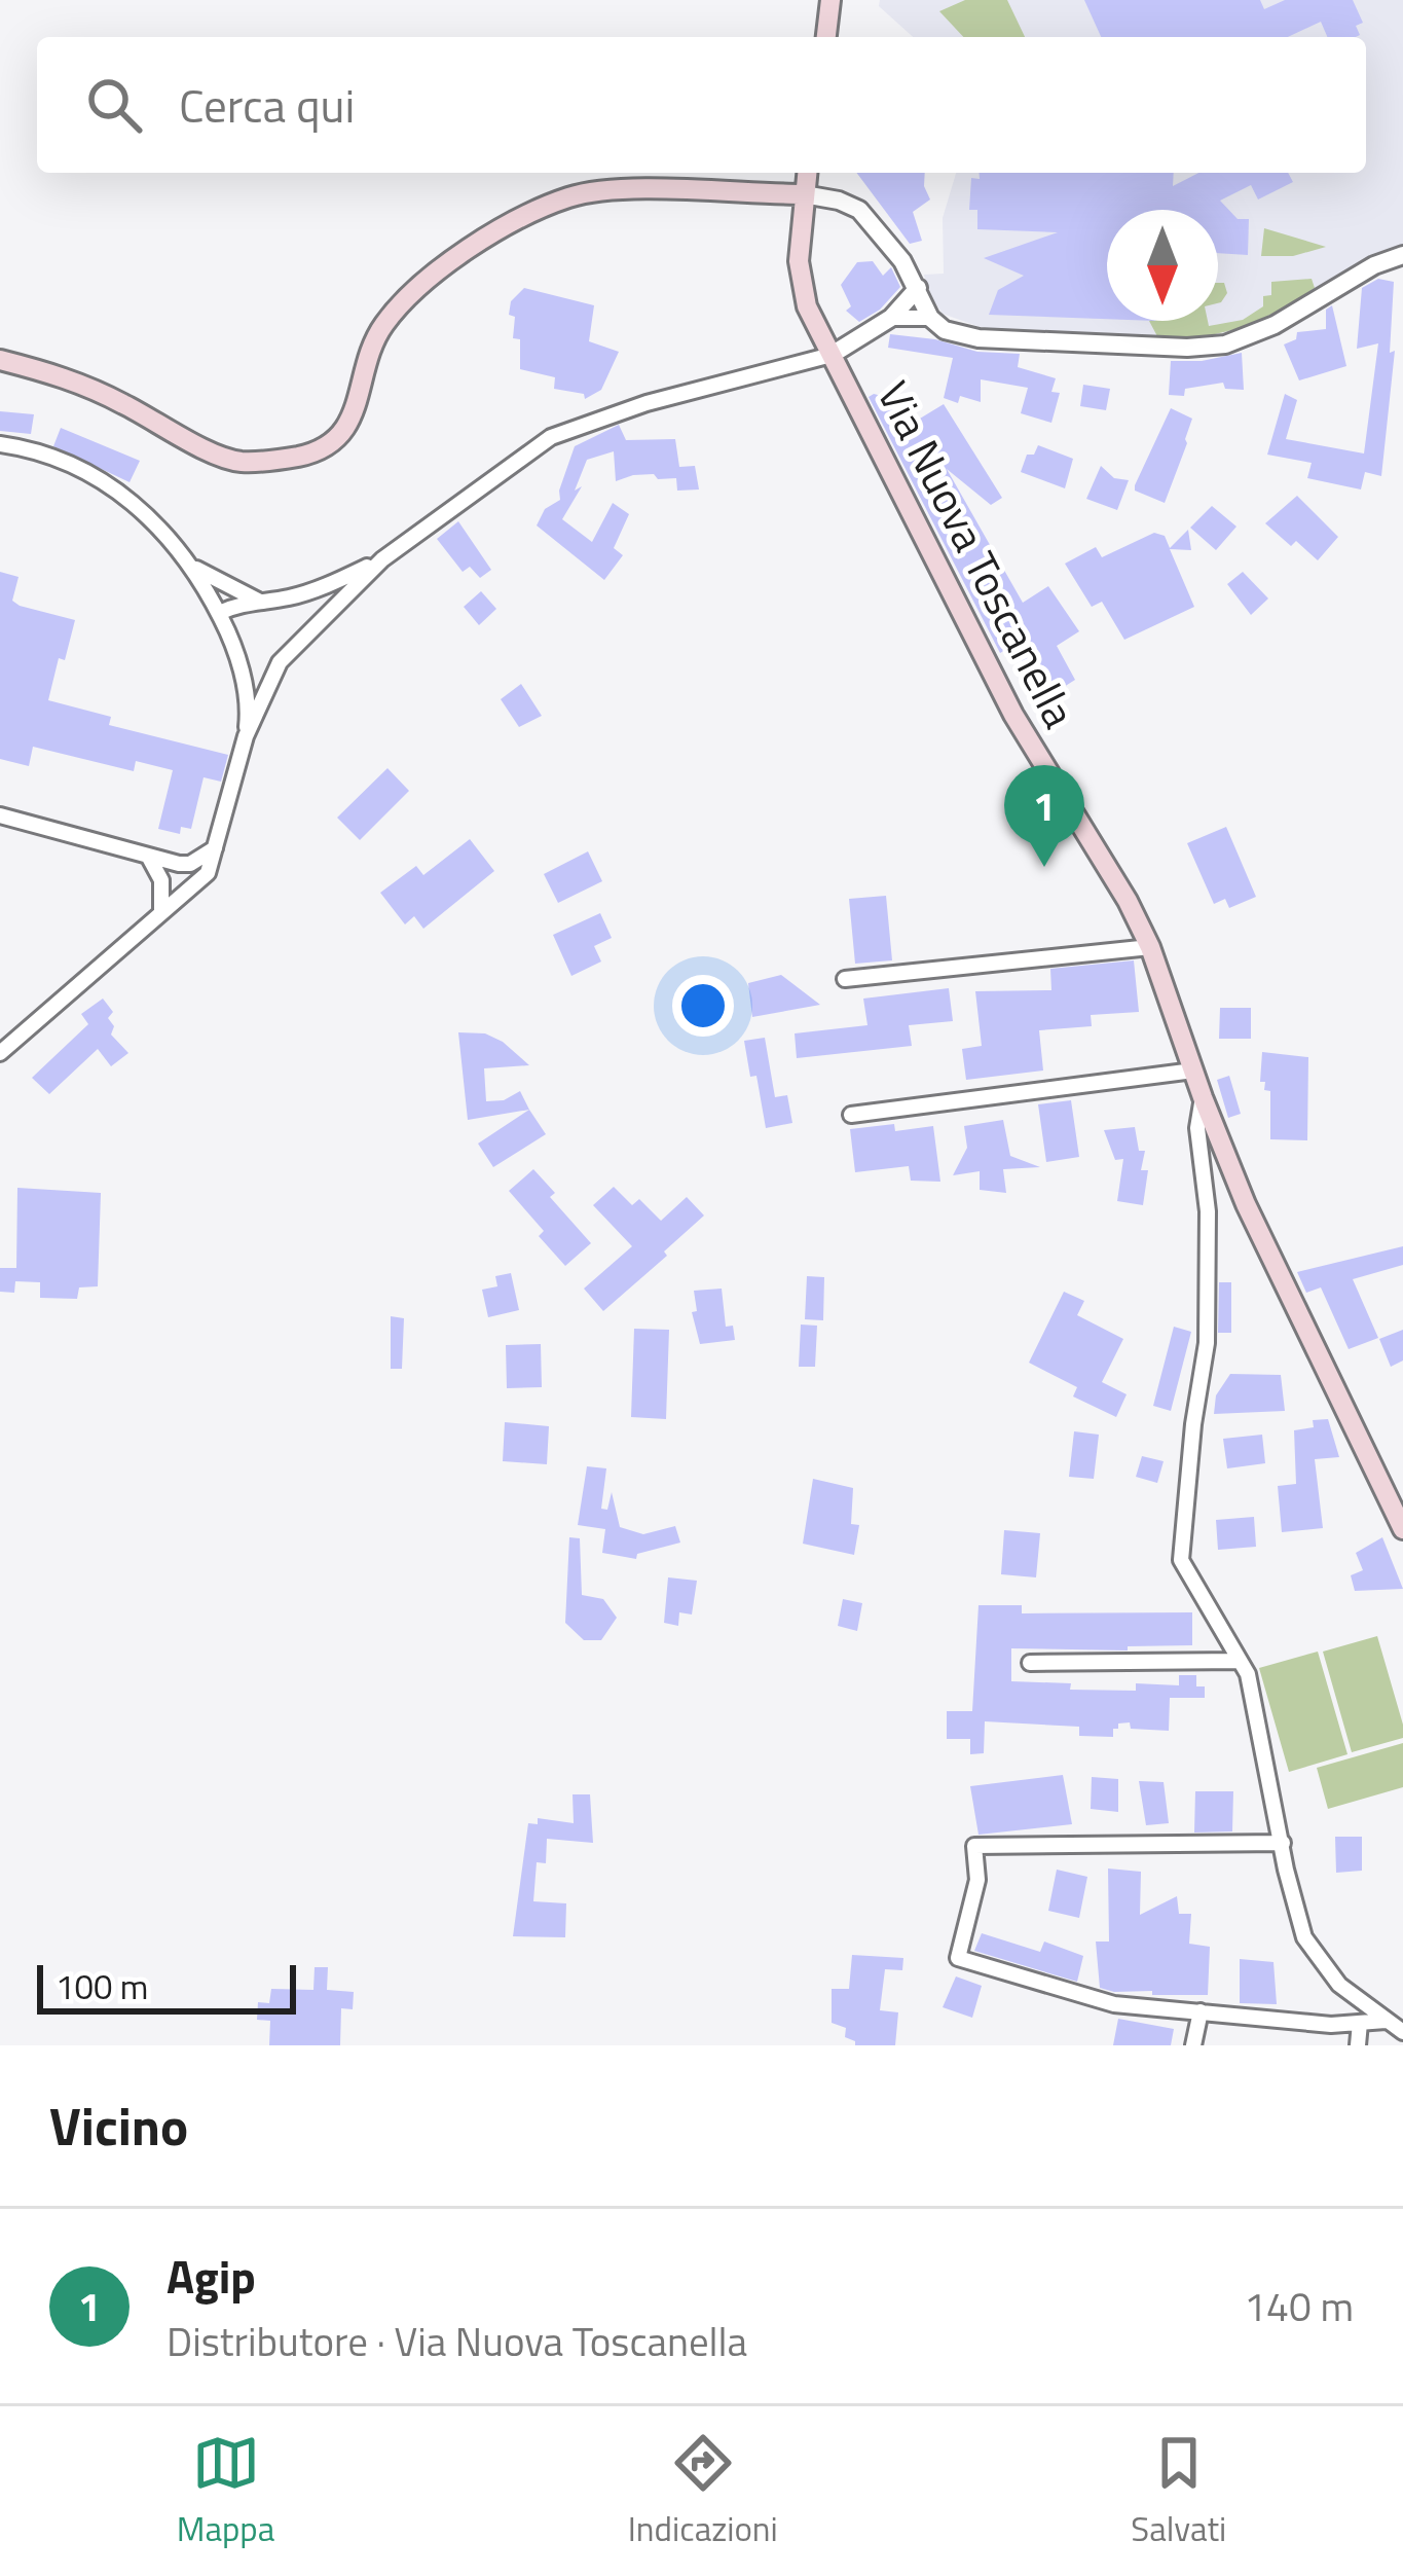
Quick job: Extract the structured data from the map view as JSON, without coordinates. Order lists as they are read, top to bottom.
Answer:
{
  "streets": {
    "main road": ["Via Nuova Toscanella"]
  },
  "scale_bar": "100 m",
  "north": "bottom",
  "page": {
    "search": "Cerca qui",
    "pins": "1",
    "scale": "100 m",
    "heading": "Vicino",
    "list": [
      {
        "mark": "1",
        "name": "Agip",
        "note": "Distributore · Via Nuova Toscanella",
        "value": "140 m"
      }
    ],
    "nav": ["Mappa", "Indicazioni", "Salvati"]
  }
}
